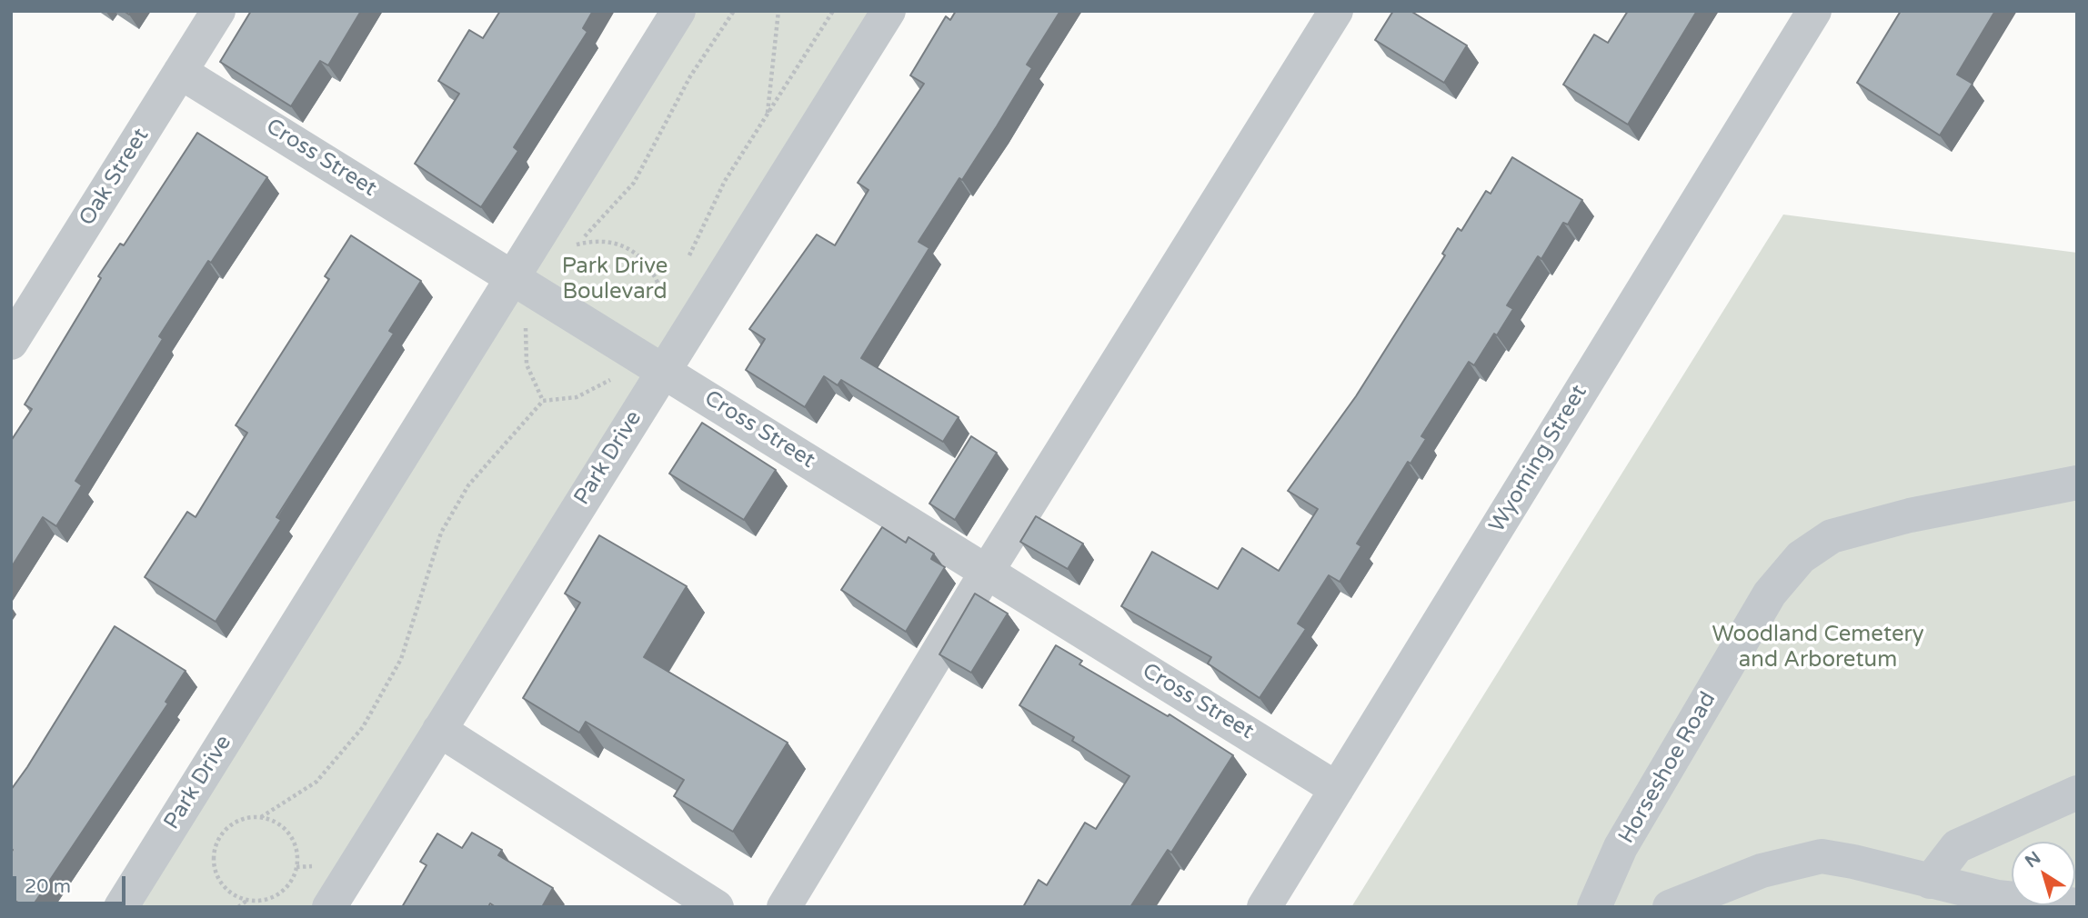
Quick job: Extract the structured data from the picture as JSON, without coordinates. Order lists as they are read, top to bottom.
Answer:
{
  "streets": {
    "street": [
      "Cross Street",
      "Oak Street",
      "Park Drive",
      "Wyoming Street",
      "Horseshoe Road"
    ]
  },
  "crossings": [
    ["Cross Street", "Oak Street"],
    ["Cross Street", "Park Drive"],
    ["Cross Street", "Wyoming Street"]
  ],
  "parks": ["Park Drive Boulevard", "Woodland Cemetery and Arboretum"],
  "scale_bar": "20 m",
  "north": "top left"
}
